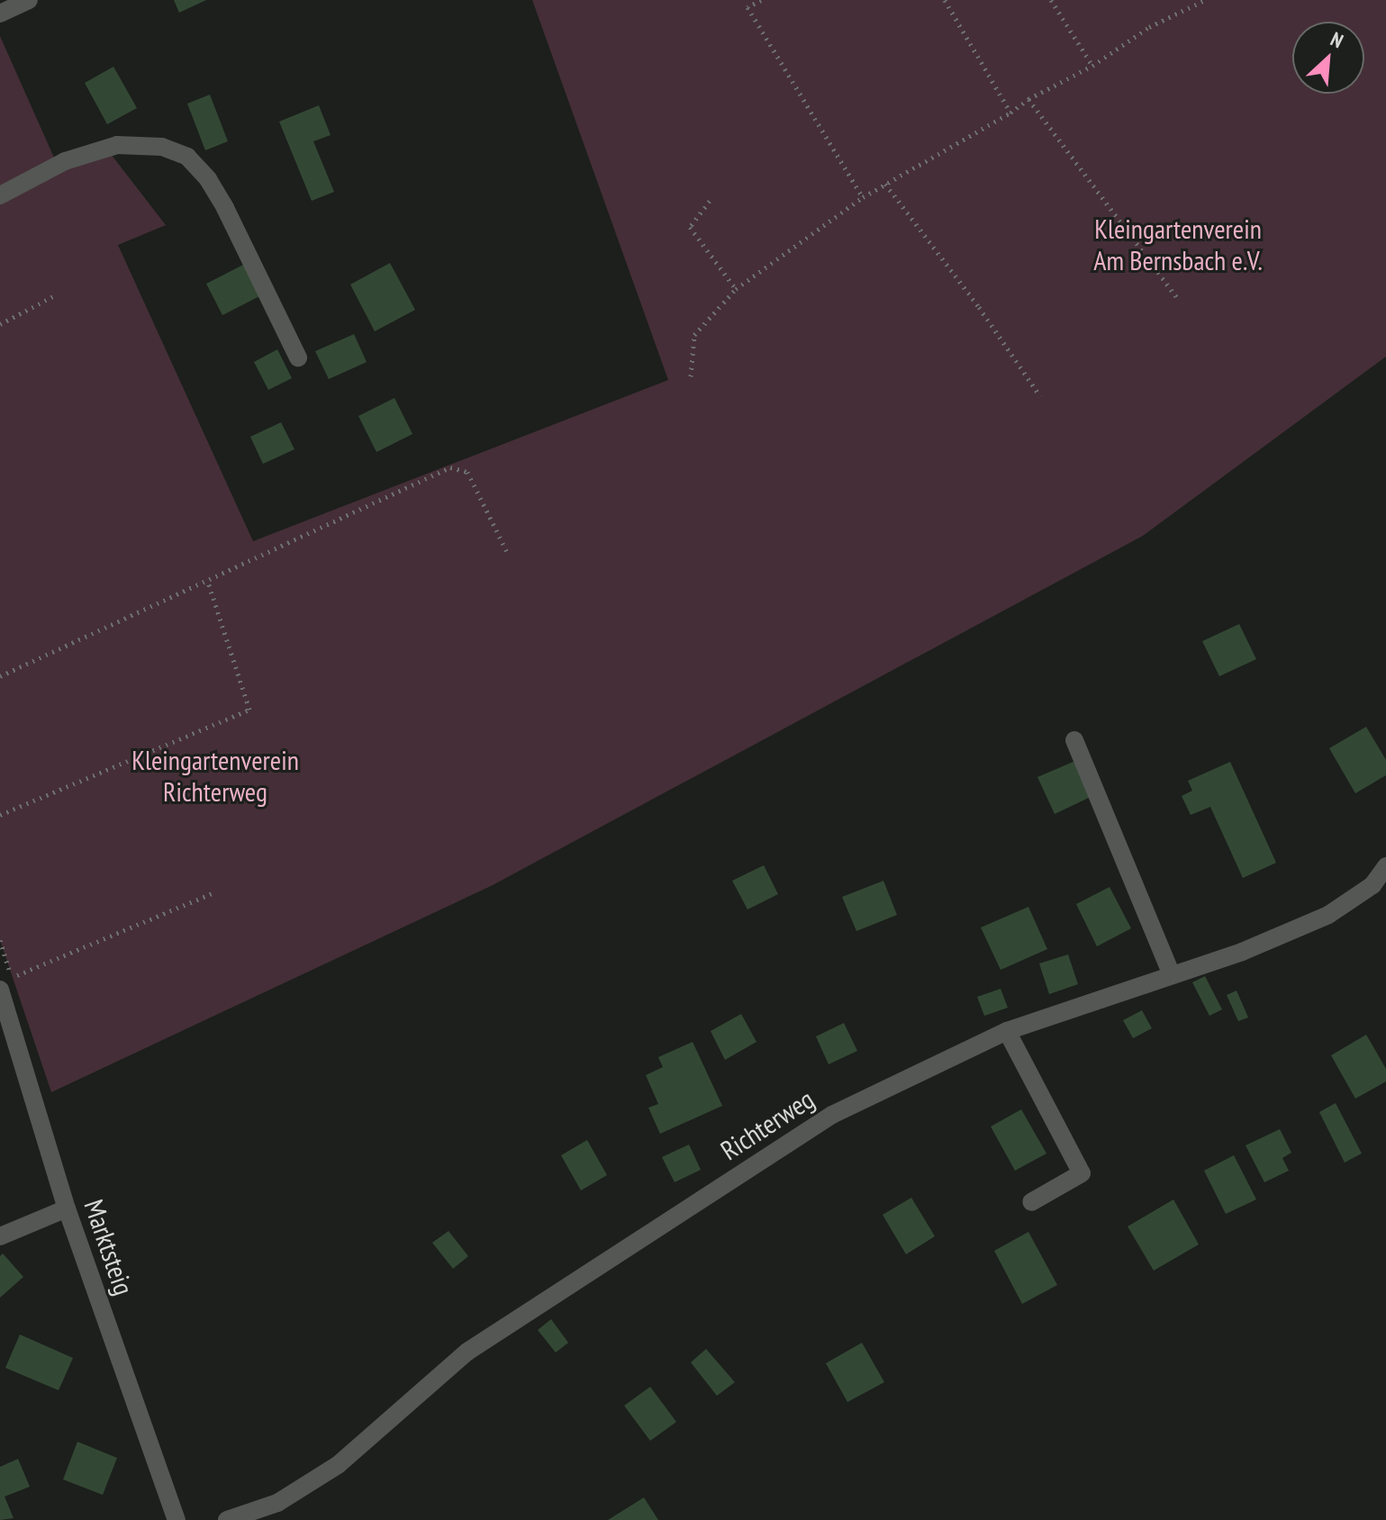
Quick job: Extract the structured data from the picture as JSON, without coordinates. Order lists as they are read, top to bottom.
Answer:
{
  "streets": {
    "street": ["Richterweg", "Marktsteig"]
  },
  "parks": ["Kleingartenverein Am Bernsbach e.V.", "Kleingartenverein Richterweg"],
  "north": "top right"
}
